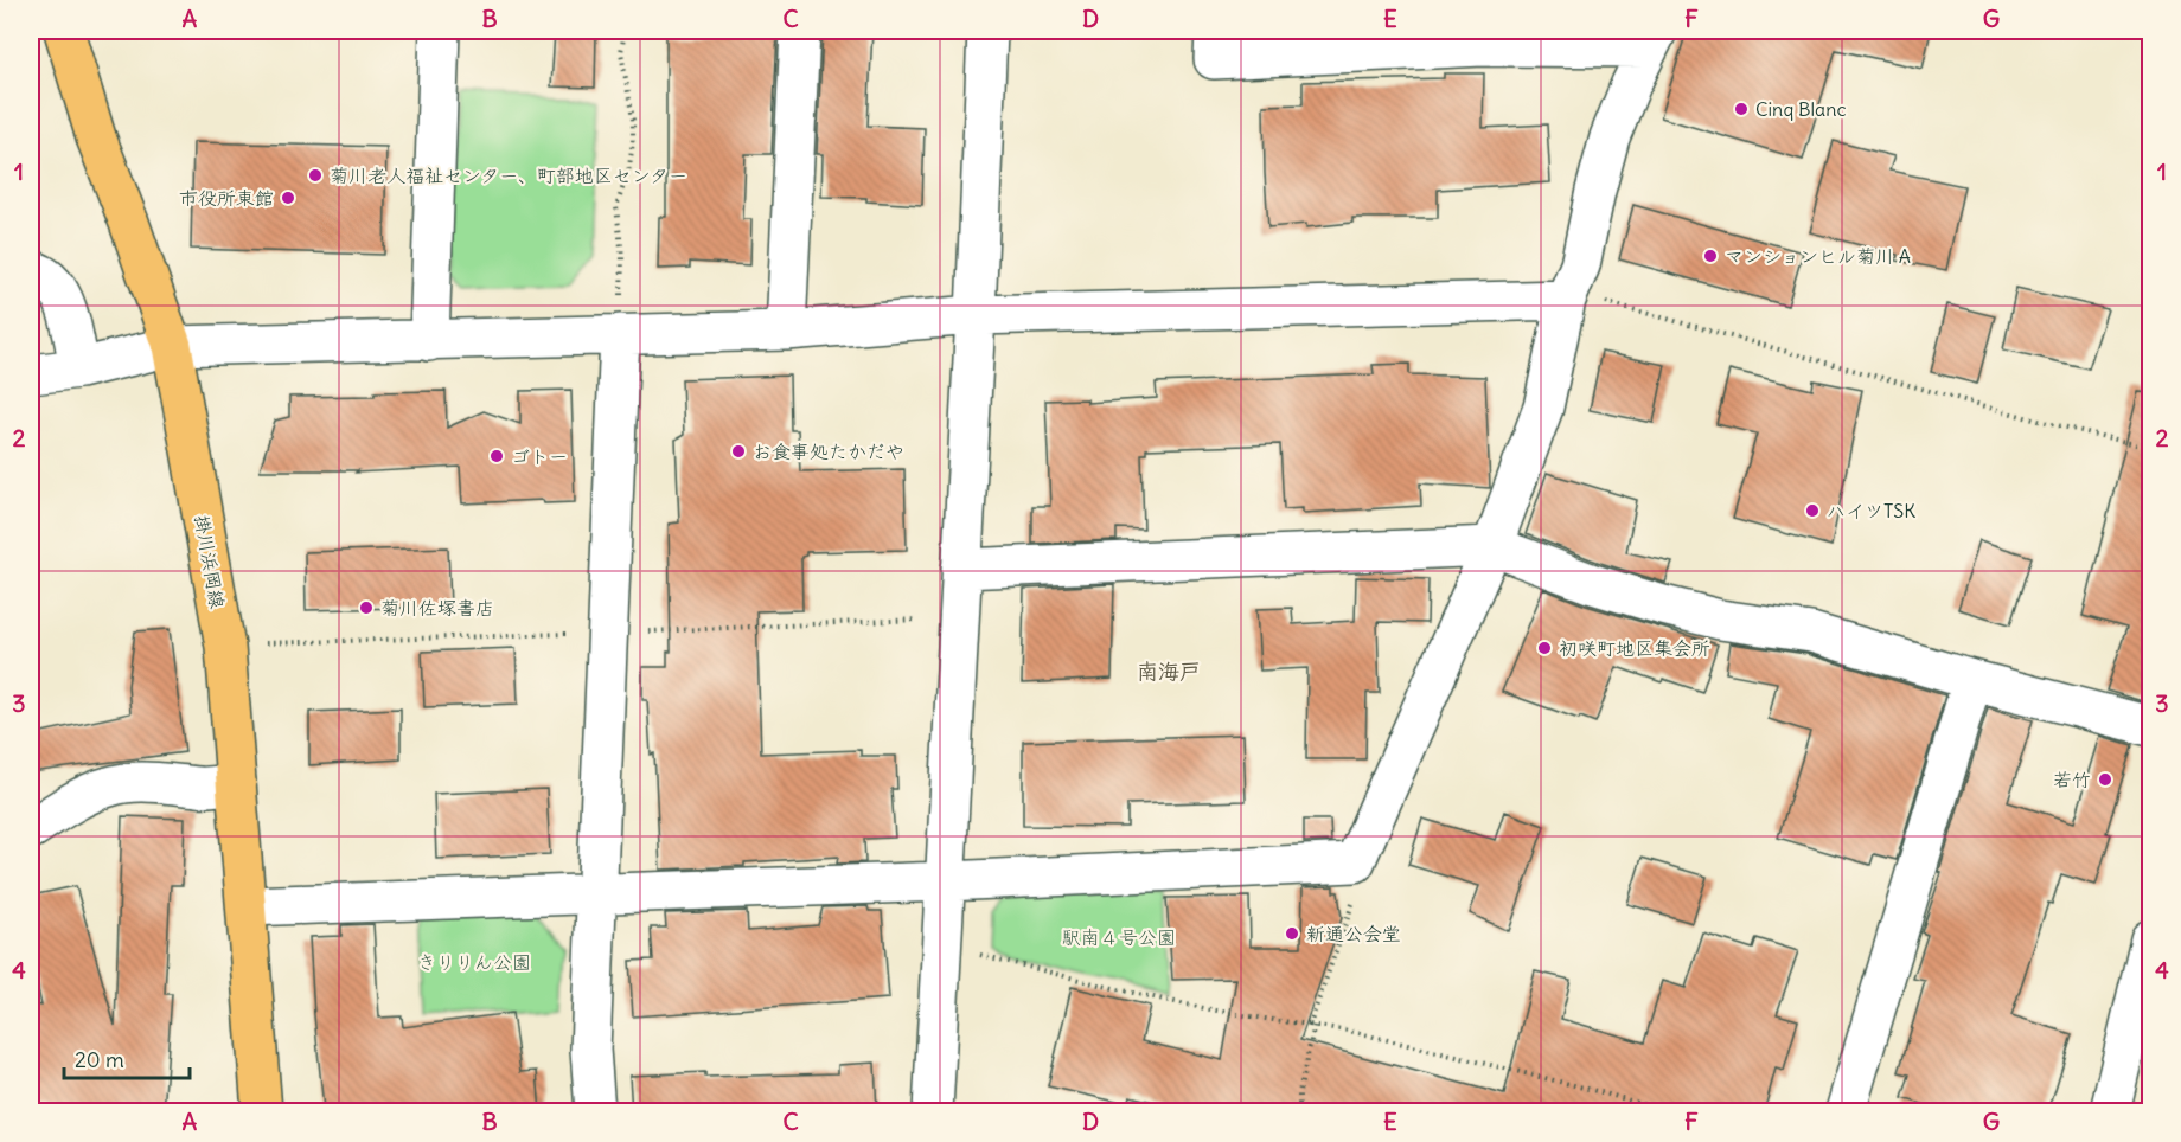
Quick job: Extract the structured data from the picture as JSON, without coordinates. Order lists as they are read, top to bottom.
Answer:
{
  "streets": {
    "main road": ["掛川浜岡線"]
  },
  "districts": ["南海戸"],
  "parks": ["駅南４号公園", "きりりん公園"],
  "places": [
    "Cinq Blanc",
    "菊川老人福祉センター、町部地区センター",
    "市役所東館",
    "マンションヒル菊川 A",
    "お食事処たかだや",
    "ゴトー",
    "ハイツTSK",
    "菊川佐塚書店",
    "初咲町地区集会所",
    "若竹",
    "新通公会堂"
  ],
  "scale_bar": "20 m",
  "grid": {
    "columns": [
      "A",
      "B",
      "C",
      "D",
      "E",
      "F",
      "G"
    ],
    "rows": [
      "1",
      "2",
      "3",
      "4"
    ]
  }
}
